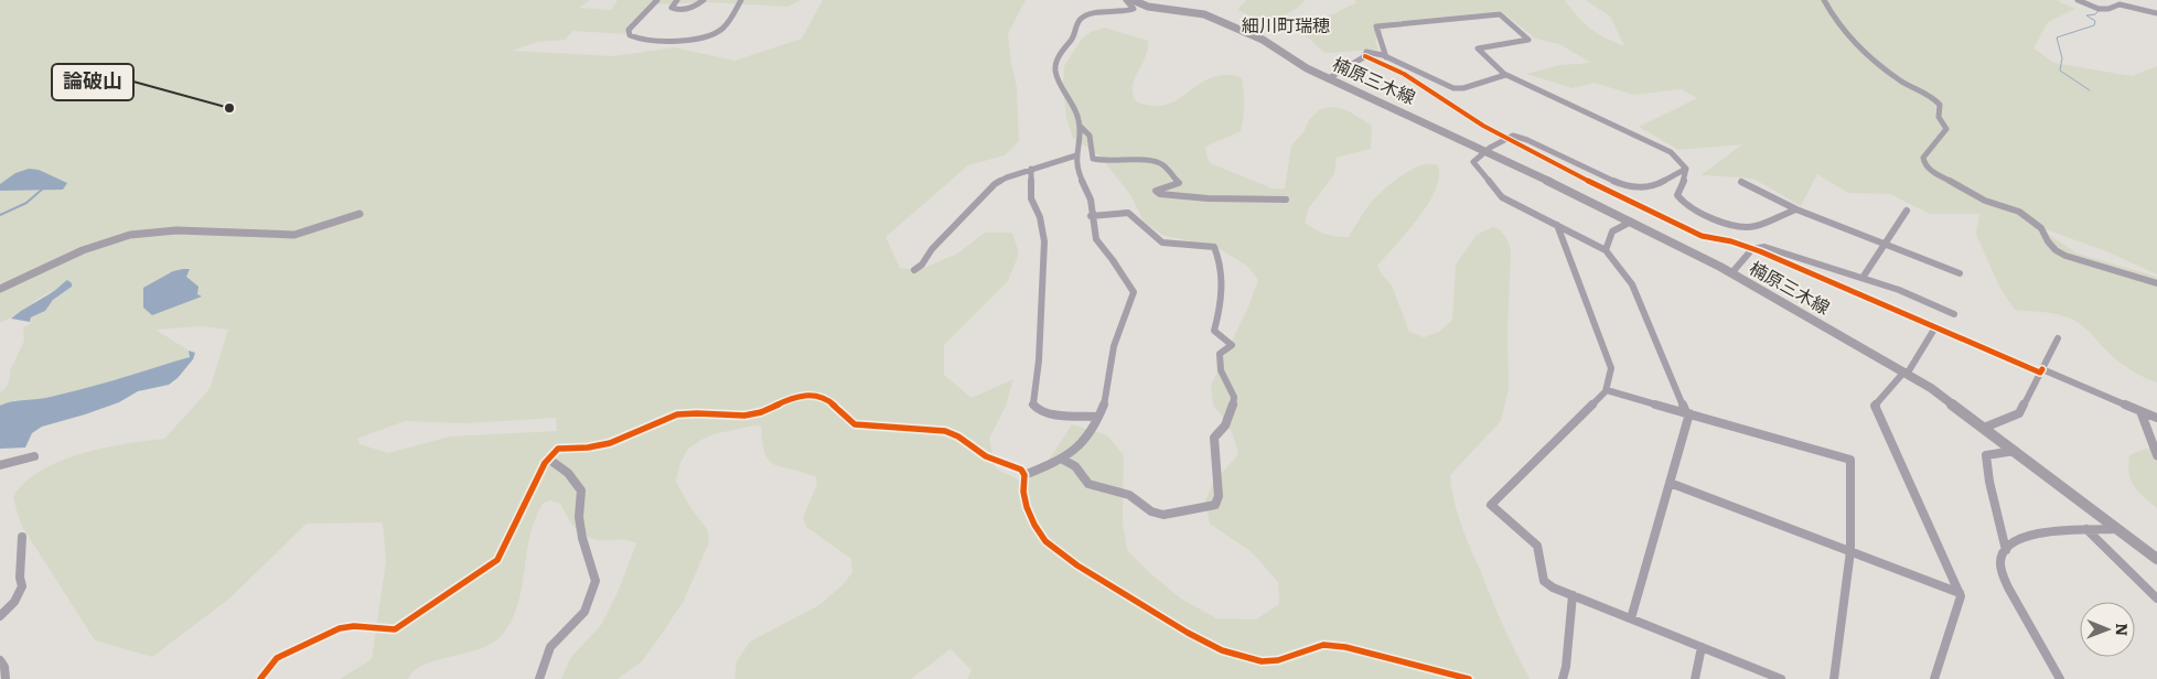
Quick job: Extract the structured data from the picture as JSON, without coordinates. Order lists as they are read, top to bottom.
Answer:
{
  "streets": {
    "main road": ["楠原三木線"]
  },
  "districts": ["細川町瑞穂"],
  "places": ["論破山"],
  "north": "right"
}
